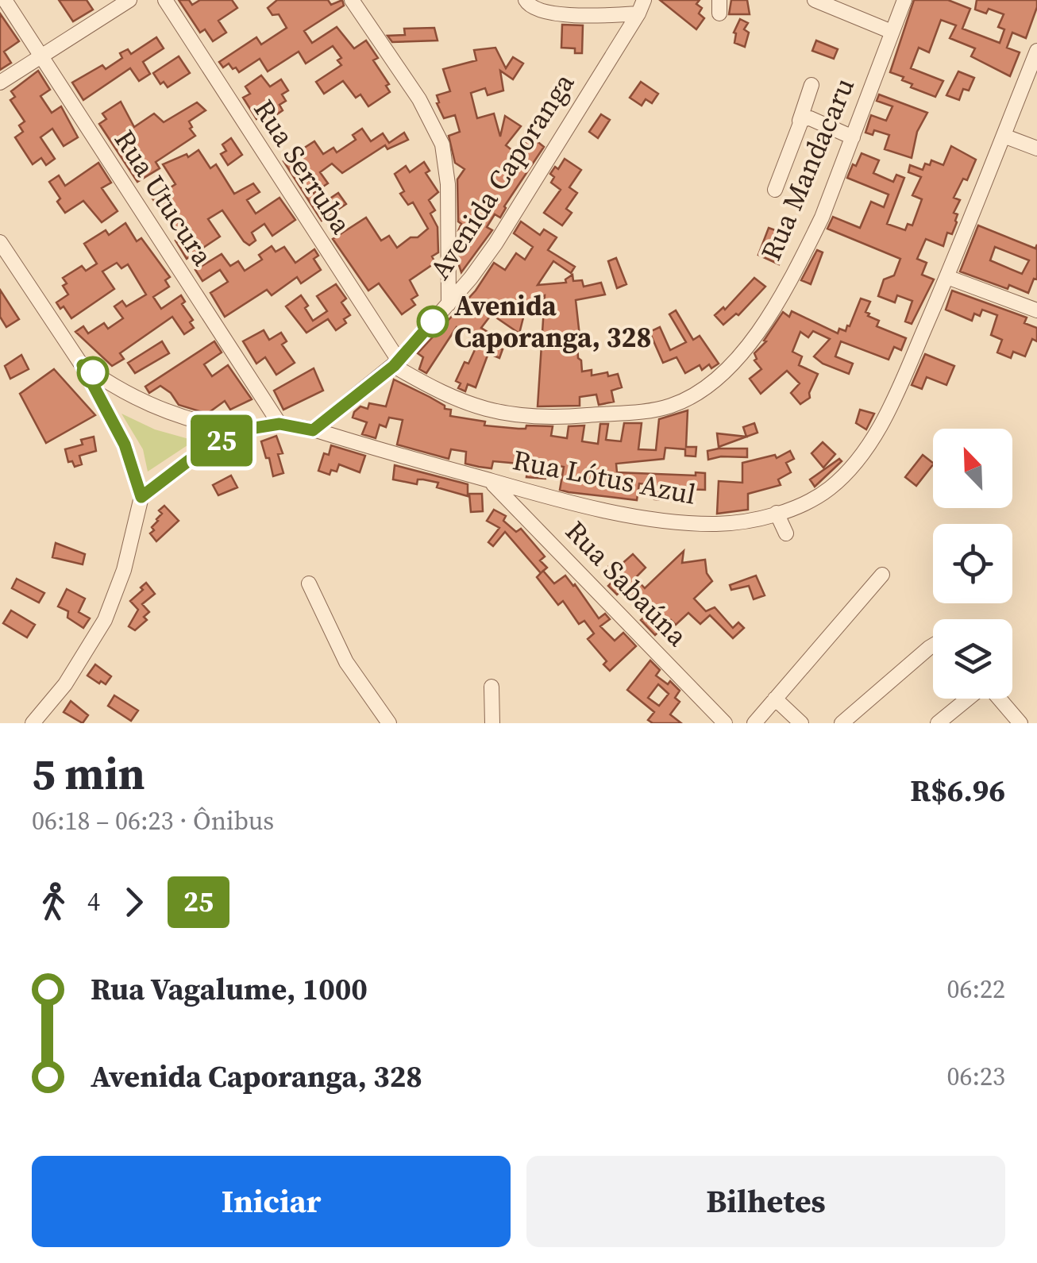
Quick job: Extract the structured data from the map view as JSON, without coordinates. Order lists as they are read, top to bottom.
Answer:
{
  "streets": {
    "street": [
      "Rua Serruba",
      "Rua Mandacaru",
      "Avenida Caporanga",
      "Rua Utucura",
      "Rua Lótus Azul",
      "Rua Sabaúna"
    ]
  },
  "crossings": [
    ["Rua Serruba", "Rua Mandacaru"],
    ["Rua Serruba", "Avenida Caporanga"],
    ["Rua Mandacaru", "Avenida Caporanga"],
    ["Avenida Caporanga", "Rua Lótus Azul"],
    ["Rua Utucura", "Rua Lótus Azul"],
    ["Rua Lótus Azul", "Rua Sabaúna"]
  ],
  "places": ["Avenida Caporanga, 328"],
  "lines": ["bus line 25"],
  "north": "top left",
  "page": {
    "on_map": "25",
    "heading": ["5 min", "06:18 – 06:23 · Ônibus", "R$6.96"],
    "legs": ["4", "25"],
    "list": [
      {
        "name": "Rua Vagalume, 1000",
        "value": "06:22"
      },
      {
        "name": "Avenida Caporanga, 328",
        "value": "06:23"
      }
    ],
    "buttons": ["Iniciar", "Bilhetes"]
  }
}
